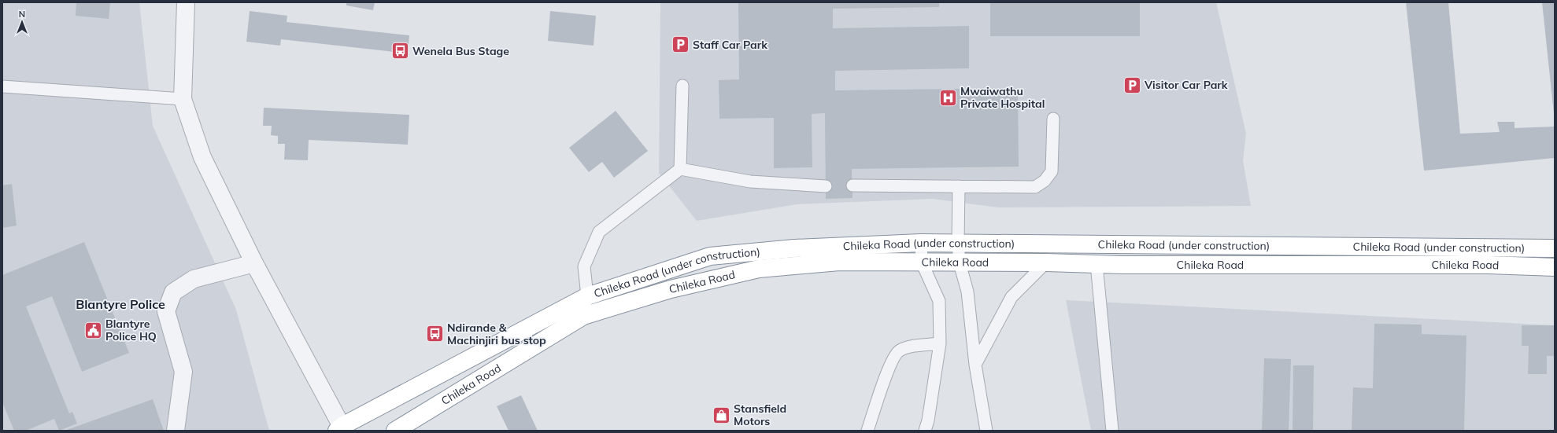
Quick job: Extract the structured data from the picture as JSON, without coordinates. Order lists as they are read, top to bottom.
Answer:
{
  "streets": {
    "highway": ["Chileka Road (under construction)", "Chileka Road"]
  },
  "districts": ["Blantyre Police"],
  "places": {
    "parking": ["Staff Car Park", "Visitor Car Park"],
    "bus stop": ["Wenela Bus Stage", "Ndirande & Machinjiri bus stop"],
    "hospital": ["Mwaiwathu Private Hospital"],
    "public building": ["Blantyre Police HQ"],
    "shop": ["Stansfield Motors"]
  },
  "north": "top"
}
